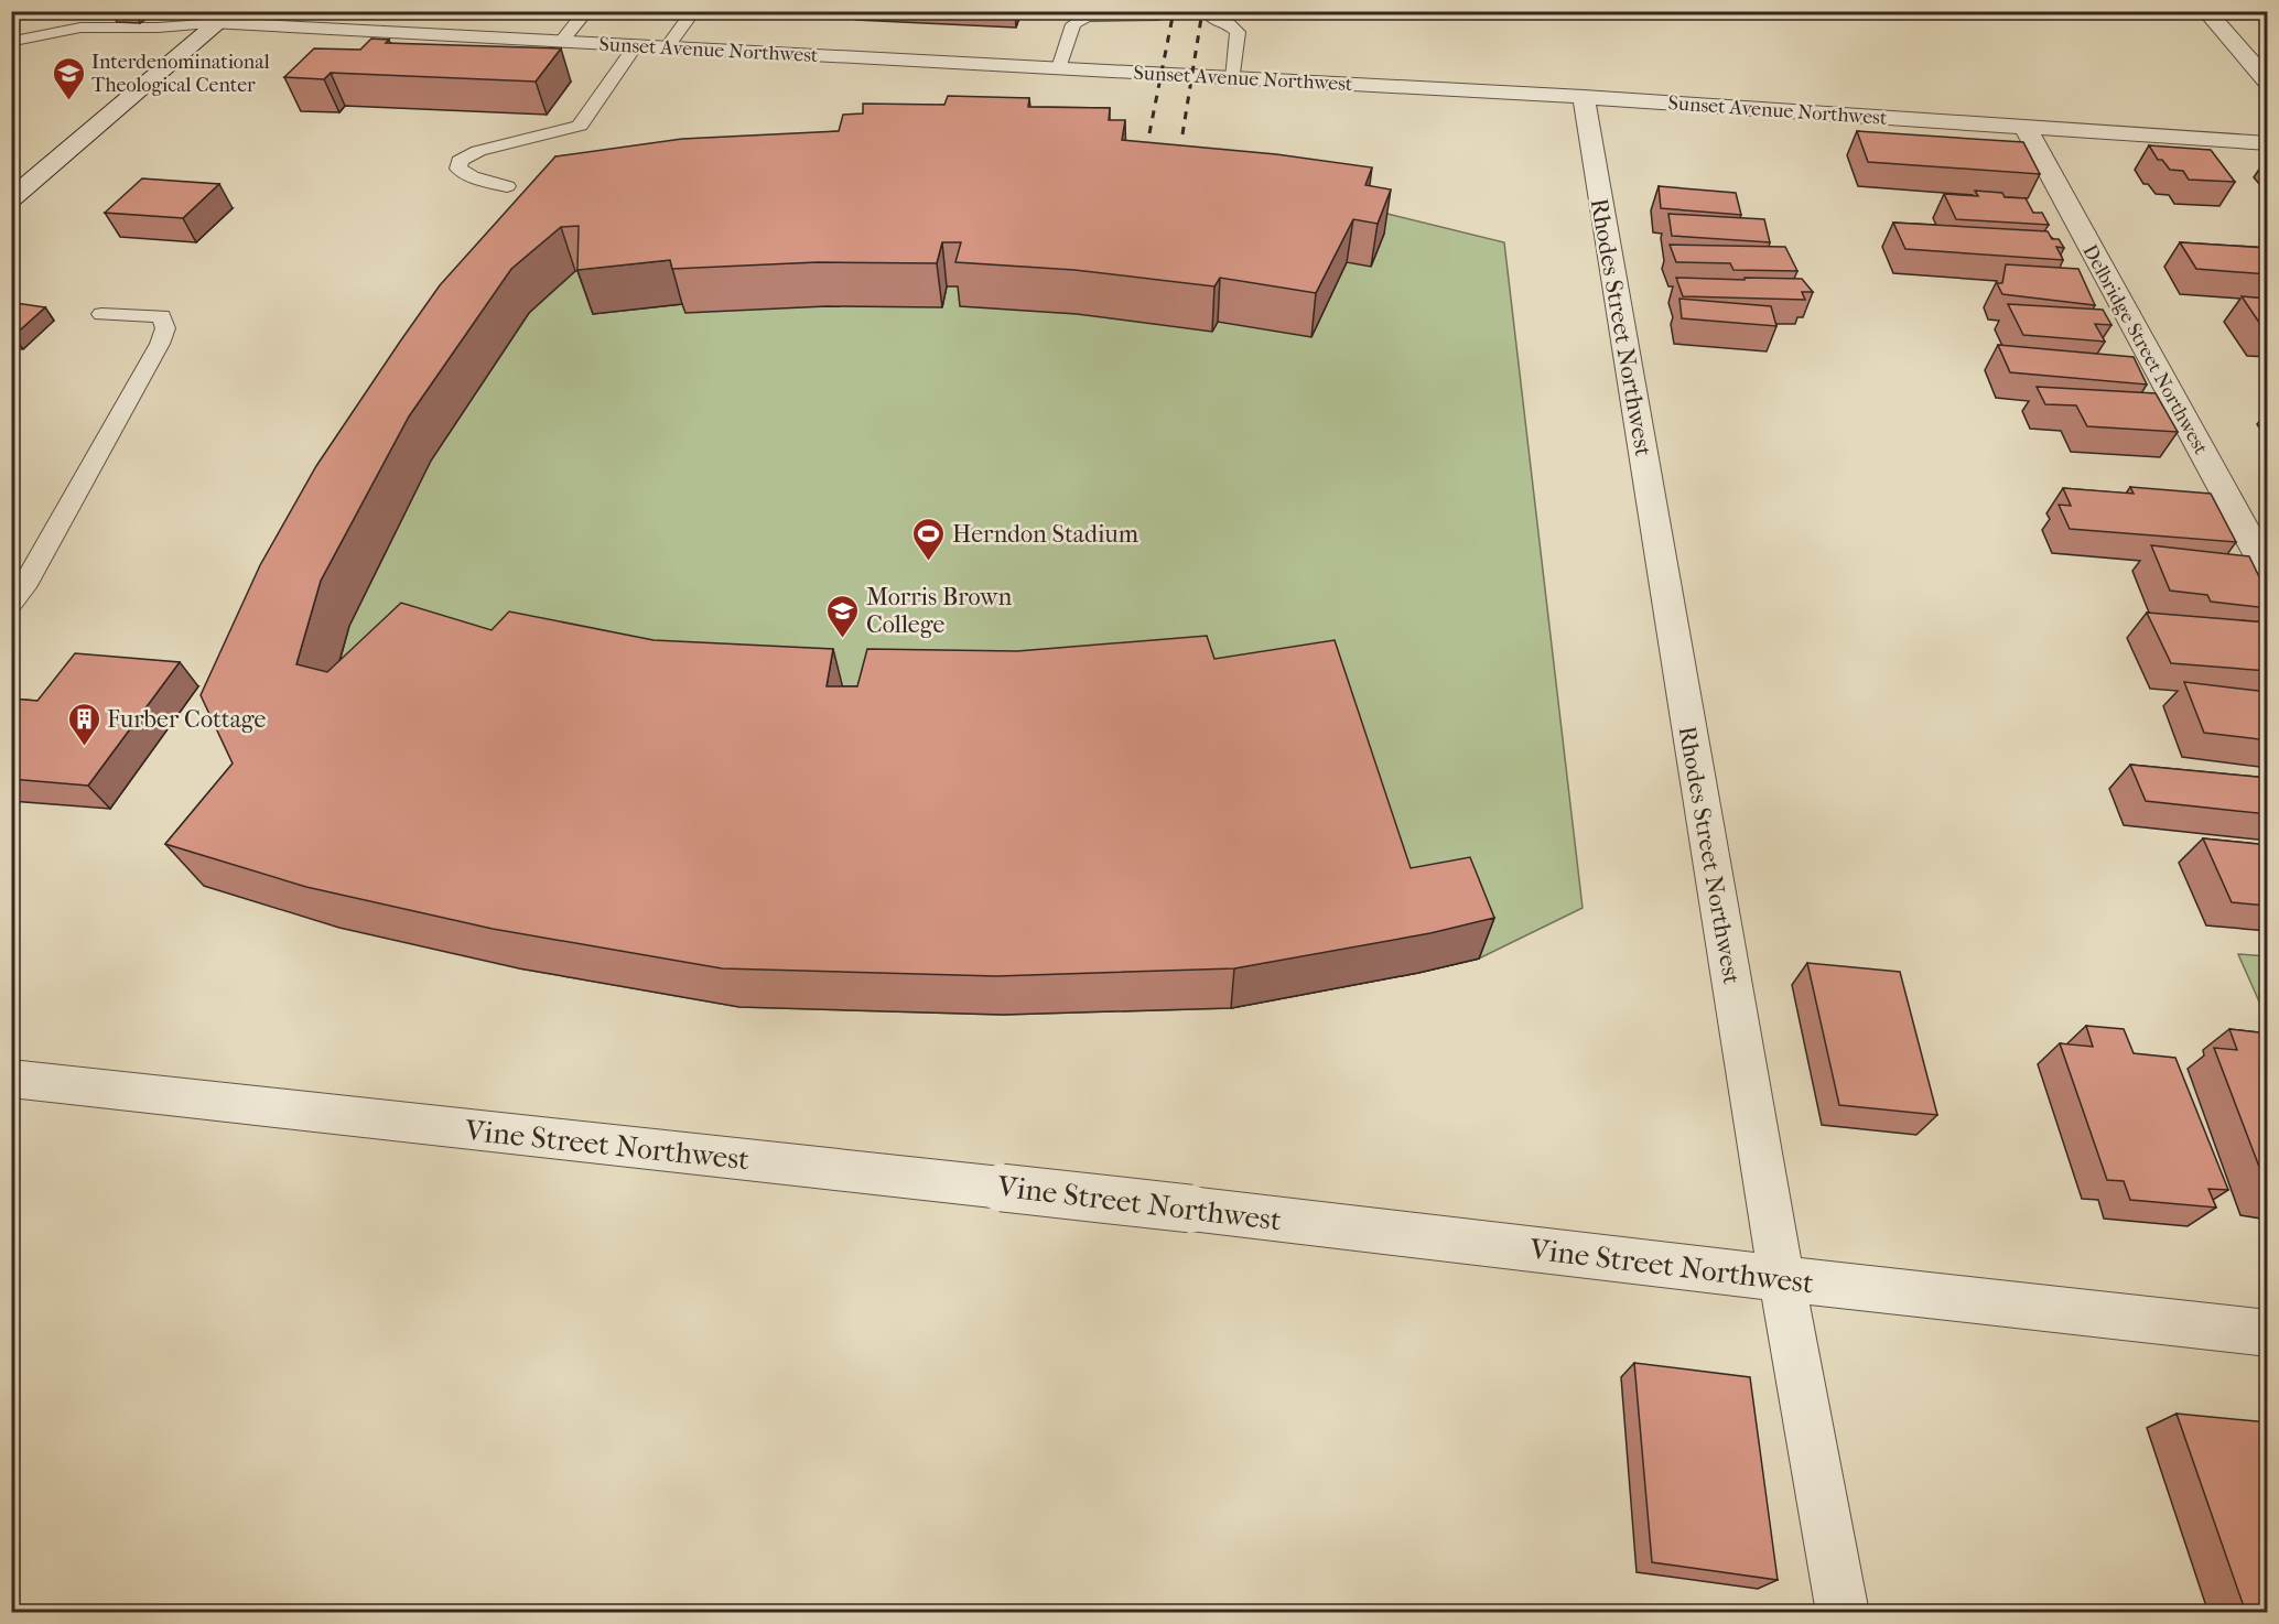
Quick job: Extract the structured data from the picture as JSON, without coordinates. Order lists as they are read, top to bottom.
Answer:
{
  "streets": {
    "street": [
      "Sunset Avenue Northwest",
      "Rhodes Street Northwest",
      "Delbridge Street Northwest",
      "Vine Street Northwest"
    ]
  },
  "crossings": [
    ["Sunset Avenue Northwest", "Rhodes Street Northwest"],
    ["Sunset Avenue Northwest", "Delbridge Street Northwest"],
    ["Rhodes Street Northwest", "Vine Street Northwest"]
  ],
  "places": {
    "school or university": ["Interdenominational Theological Center", "Morris Brown College"],
    "sports": ["Herndon Stadium"],
    "building": ["Furber Cottage"]
  }
}
